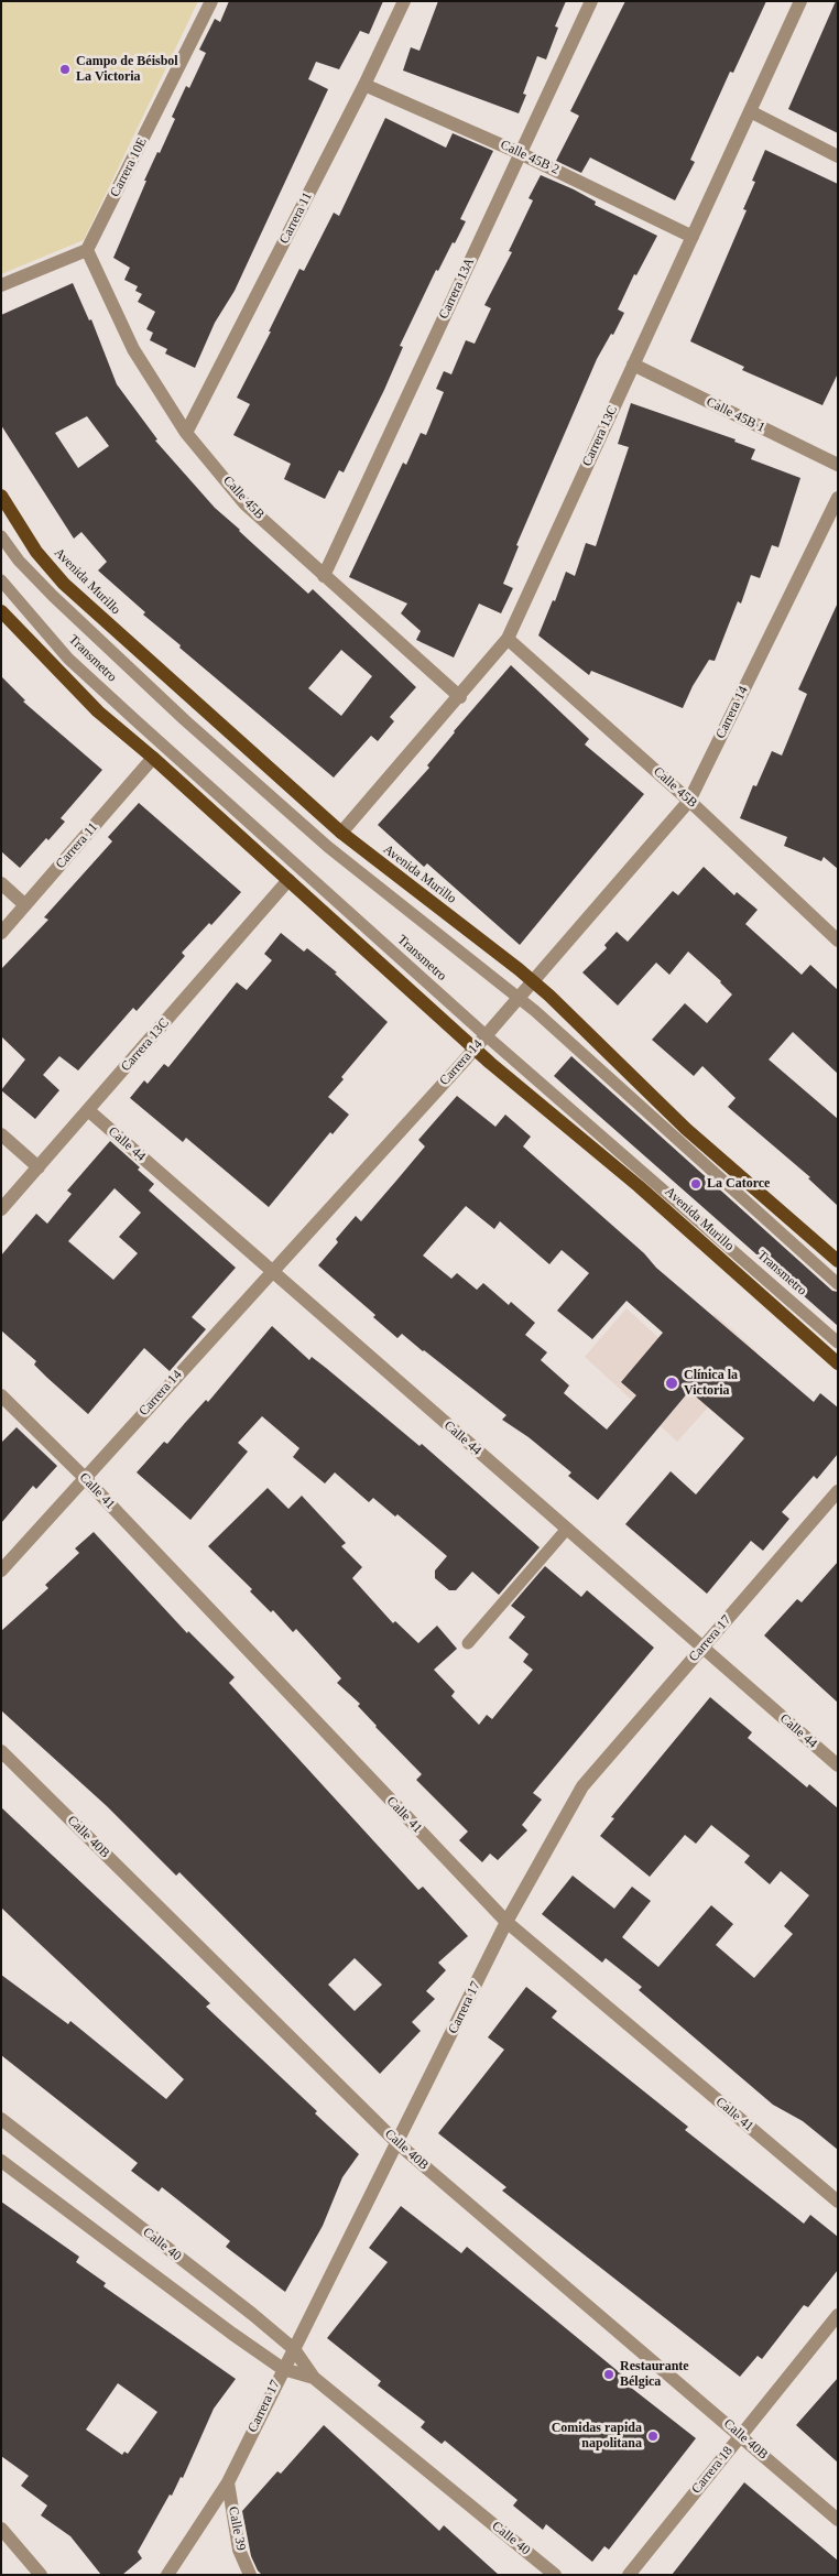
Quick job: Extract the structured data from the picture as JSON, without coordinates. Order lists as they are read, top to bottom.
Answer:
{
  "streets": {
    "main road": ["Avenida Murillo"],
    "street": [
      "Calle 45B 2",
      "Carrera 10E",
      "Carrera 11",
      "Carrera 13A",
      "Calle 45B 1",
      "Carrera 13C",
      "Calle 45B",
      "Carrera 14",
      "Calle 44",
      "Calle 41",
      "Carrera 17",
      "Calle 40B",
      "Calle 40",
      "Carrera 18",
      "Calle 39"
    ],
    "lane": ["Transmetro"]
  },
  "crossings": [
    ["Calle 45B 2", "Carrera 11"],
    ["Calle 45B 2", "Carrera 13A"],
    ["Calle 45B 2", "Carrera 13C"],
    ["Carrera 10E", "Calle 45B"],
    ["Carrera 11", "Calle 45B"],
    ["Carrera 11", "Avenida Murillo"],
    ["Carrera 13A", "Calle 45B"],
    ["Calle 45B 1", "Carrera 13C"],
    ["Carrera 13C", "Calle 45B"],
    ["Carrera 13C", "Avenida Murillo"],
    ["Carrera 13C", "Calle 44"],
    ["Calle 45B", "Carrera 14"],
    ["Avenida Murillo", "Carrera 14"],
    ["Transmetro", "Carrera 14"],
    ["Carrera 14", "Calle 44"],
    ["Carrera 14", "Calle 41"],
    ["Calle 44", "Carrera 17"],
    ["Calle 41", "Carrera 17"],
    ["Carrera 17", "Calle 40B"],
    ["Carrera 17", "Calle 40"],
    ["Carrera 17", "Calle 39"],
    ["Calle 40B", "Carrera 18"]
  ],
  "places": [
    "Campo de Béisbol La Victoria",
    "La Catorce",
    "Clínica la Victoria",
    "Restaurante Bélgica",
    "Comidas rapida napolitana"
  ]
}
